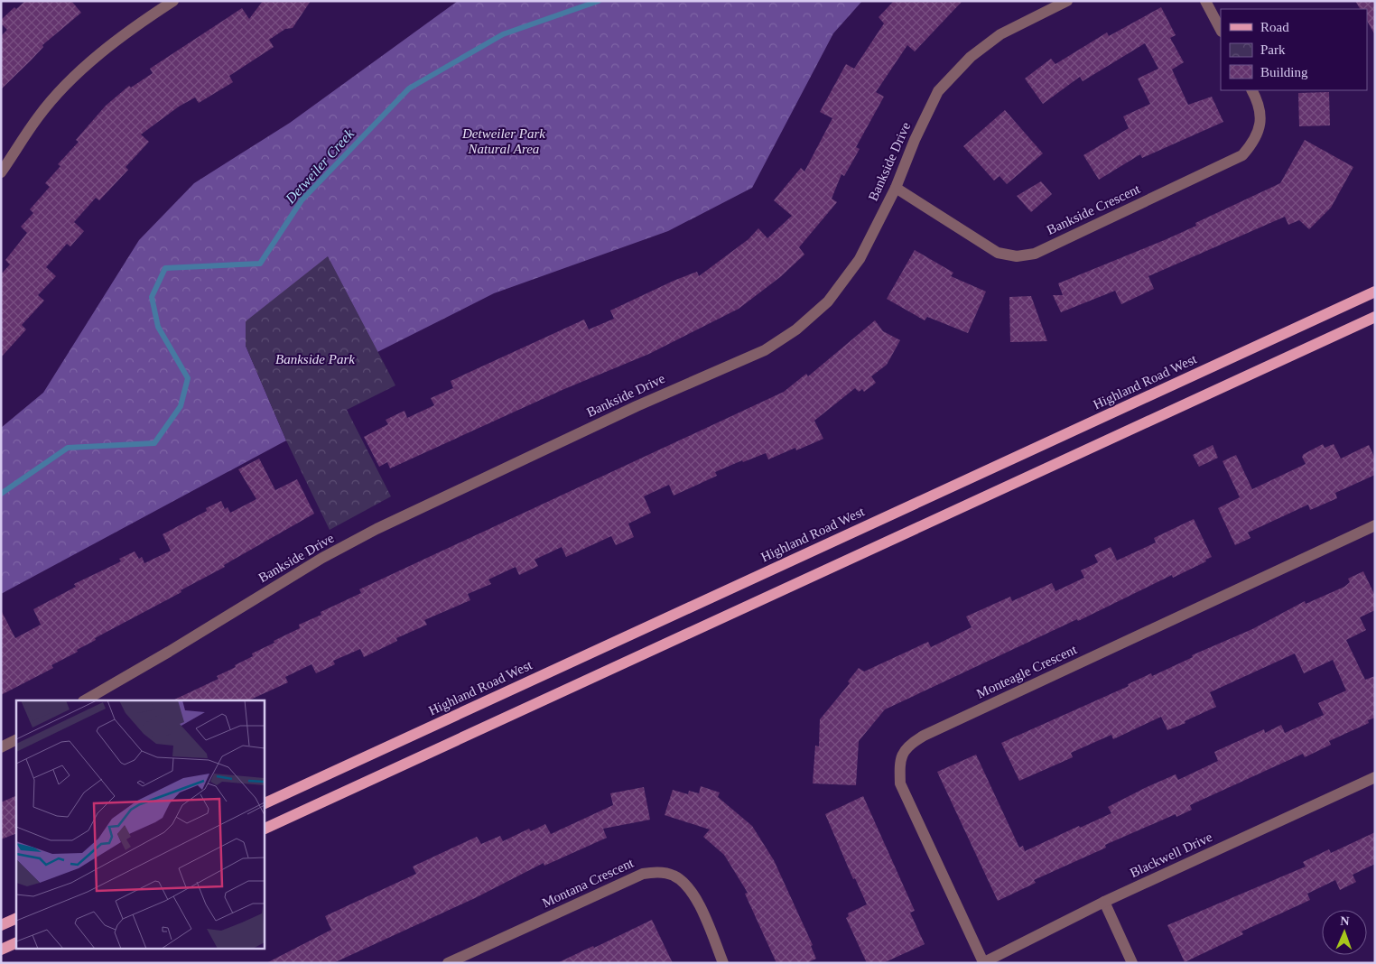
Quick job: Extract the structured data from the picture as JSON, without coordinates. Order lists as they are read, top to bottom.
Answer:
{
  "streets": {
    "main road": ["Highland Road West"],
    "street": [
      "Bankside Drive",
      "Bankside Crescent",
      "Monteagle Crescent",
      "Blackwell Drive",
      "Montana Crescent"
    ]
  },
  "crossings": [
    ["Bankside Drive", "Bankside Crescent"],
    ["Monteagle Crescent", "Blackwell Drive"]
  ],
  "water": ["Detweiler Creek"],
  "parks": ["Detweiler Park Natural Area", "Bankside Park"],
  "legend": ["Road", "Park", "Building"],
  "north": "top"
}
